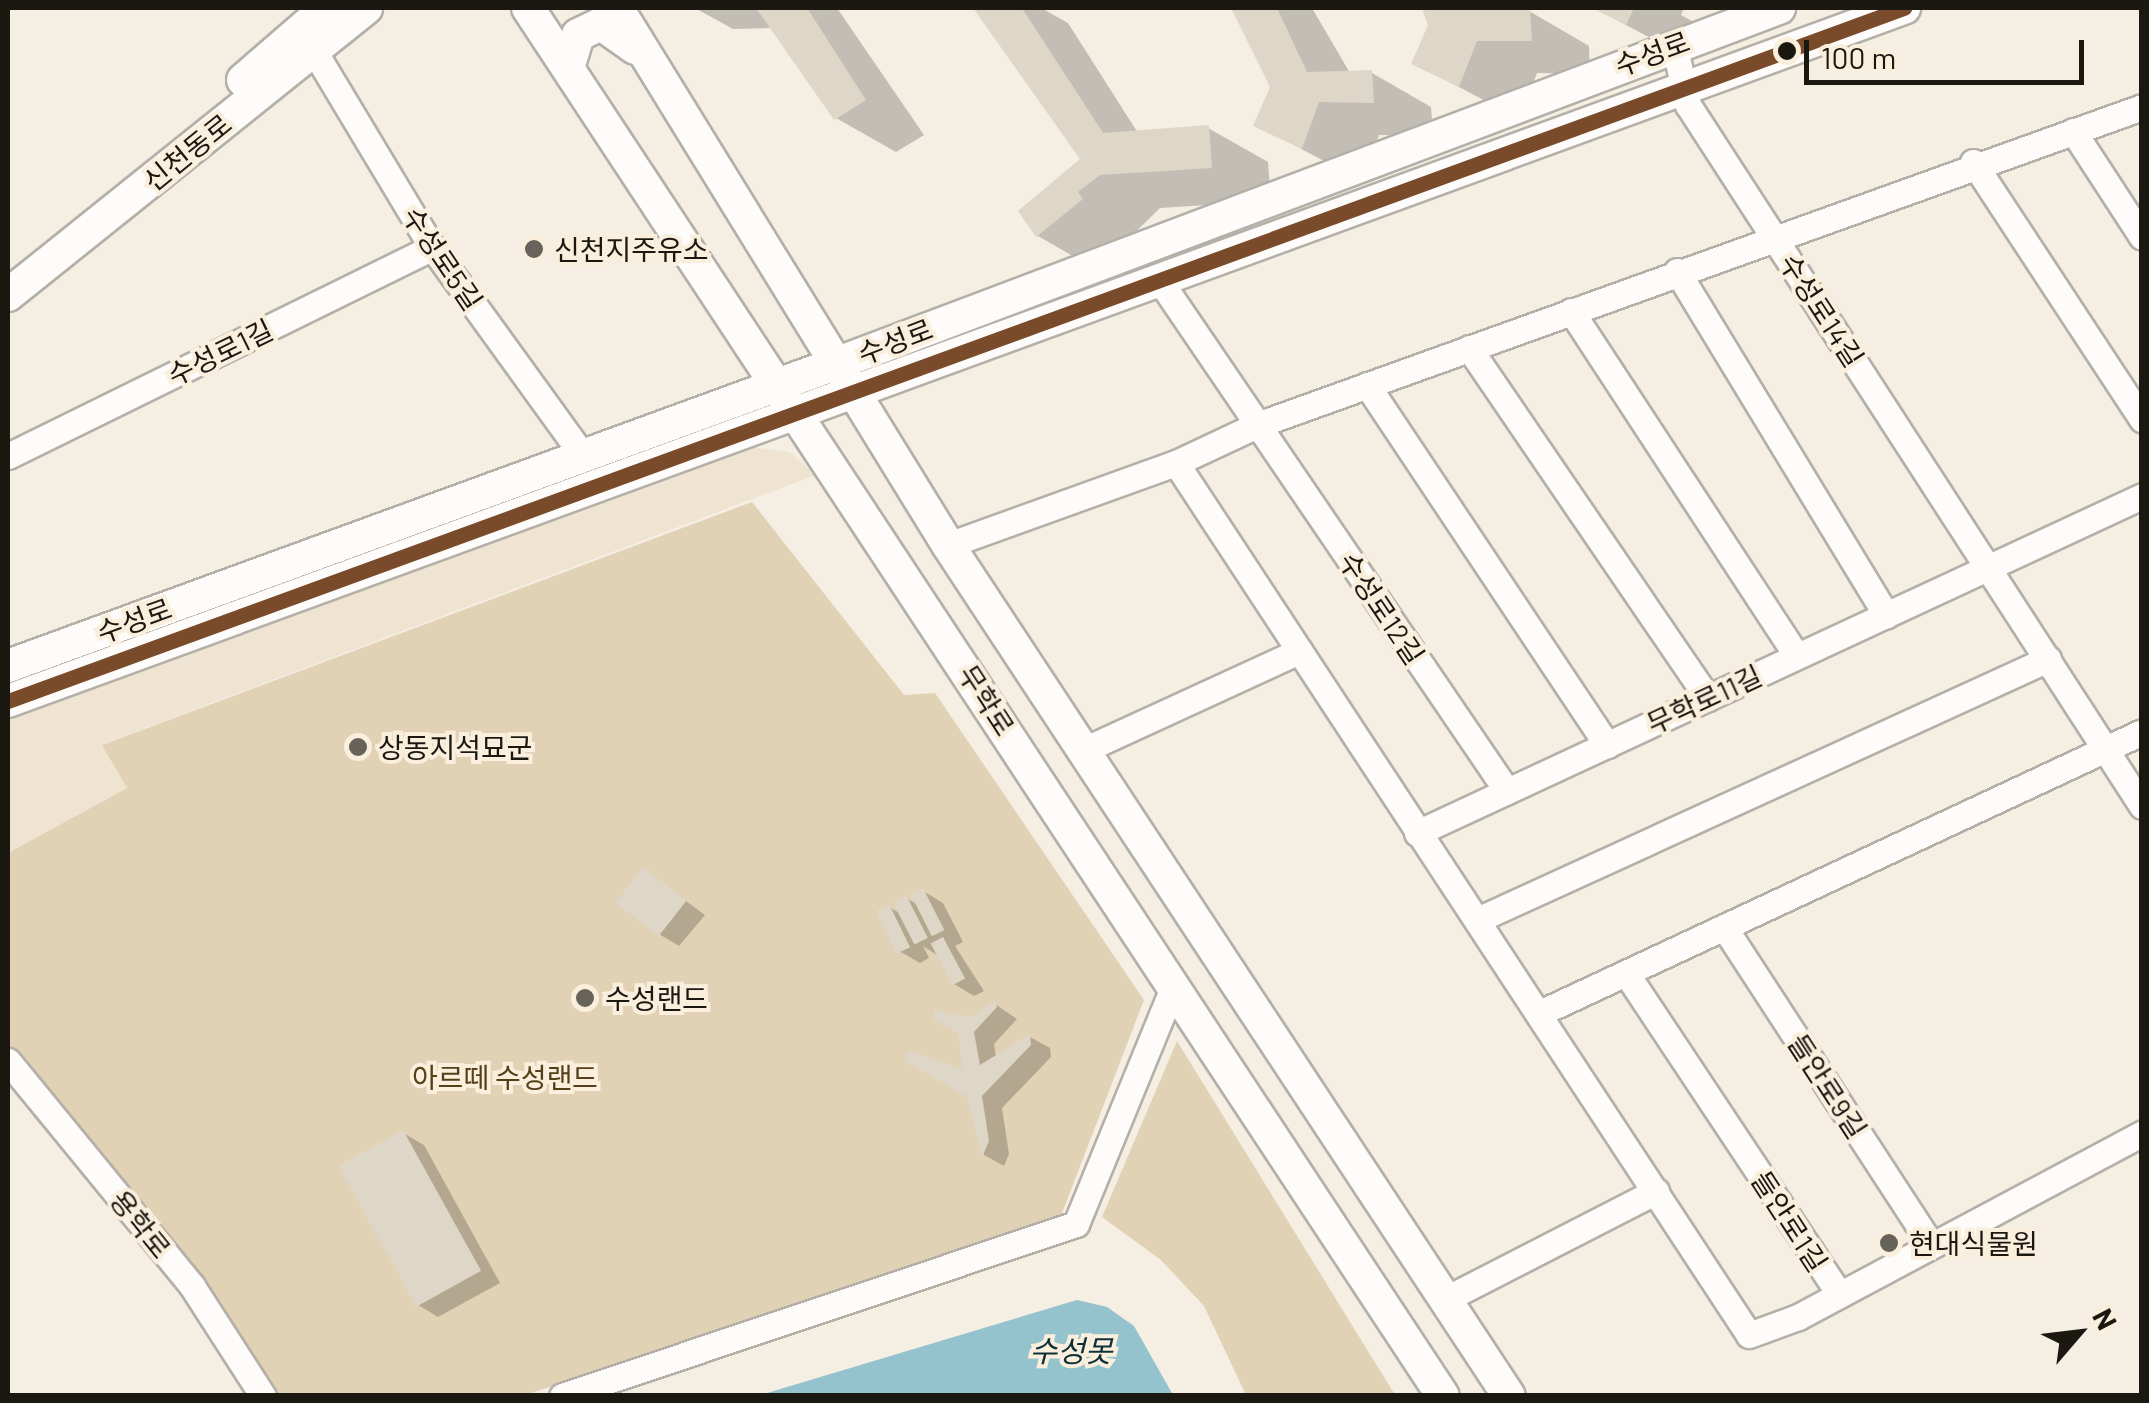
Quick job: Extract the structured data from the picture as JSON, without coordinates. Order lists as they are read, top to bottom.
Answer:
{
  "streets": {
    "main road": ["수성로", "신천동로", "무학로"],
    "street": [
      "수성로5길",
      "수성로14길",
      "수성로1길",
      "수성로12길",
      "무학로11길",
      "들안로9길",
      "들안로1길",
      "용학로"
    ]
  },
  "crossings": [
    ["수성로", "수성로5길"],
    ["수성로", "수성로14길"],
    ["수성로", "수성로12길"],
    ["수성로", "무학로"],
    ["신천동로", "수성로5길"],
    ["수성로5길", "수성로1길"],
    ["수성로14길", "무학로11길"],
    ["수성로12길", "무학로11길"]
  ],
  "water": ["수성못"],
  "parks": ["아르떼 수성랜드"],
  "places": [
    "신천지주유소",
    "상동지석묘군",
    "수성랜드",
    "현대식물원"
  ],
  "scale_bar": "100 m",
  "north": "top right"
}
